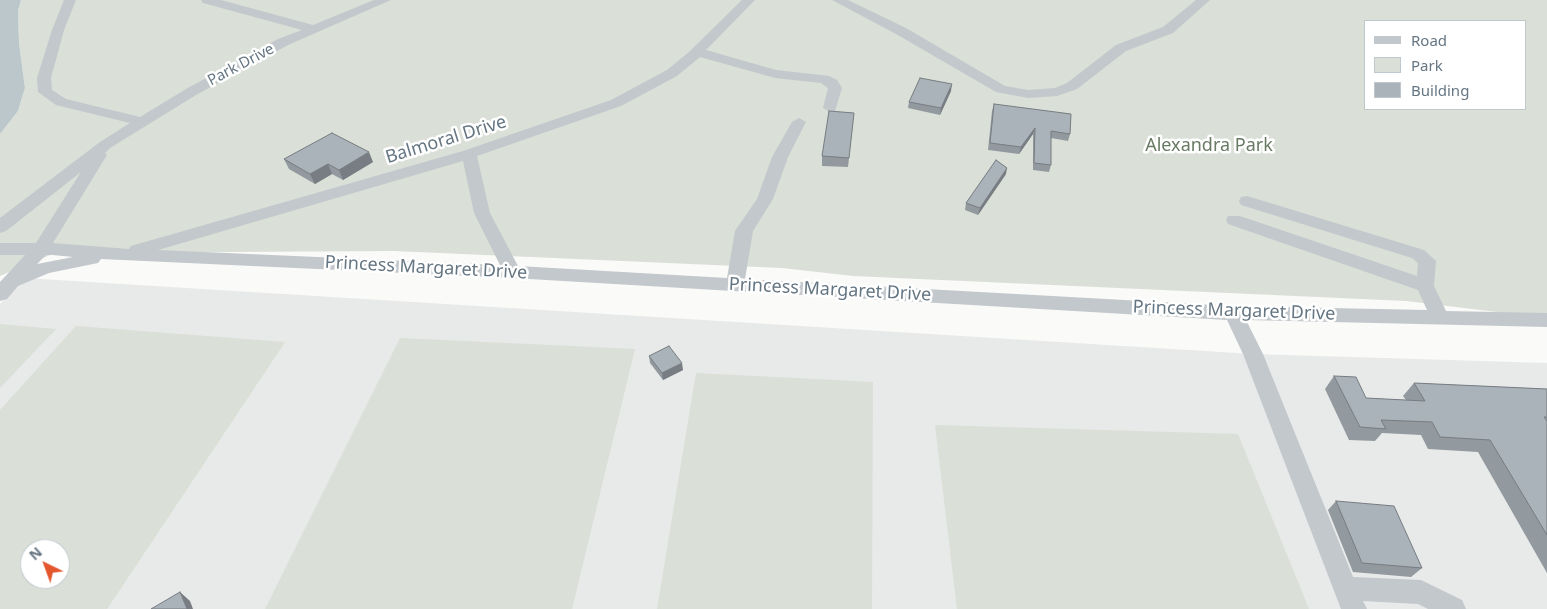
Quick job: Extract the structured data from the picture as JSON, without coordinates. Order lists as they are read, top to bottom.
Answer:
{
  "streets": {
    "street": ["Park Drive", "Balmoral Drive", "Princess Margaret Drive"]
  },
  "crossings": [
    ["Park Drive", "Princess Margaret Drive"],
    ["Balmoral Drive", "Princess Margaret Drive"]
  ],
  "parks": ["Alexandra Park"],
  "legend": ["Road", "Park", "Building"],
  "north": "top left"
}
